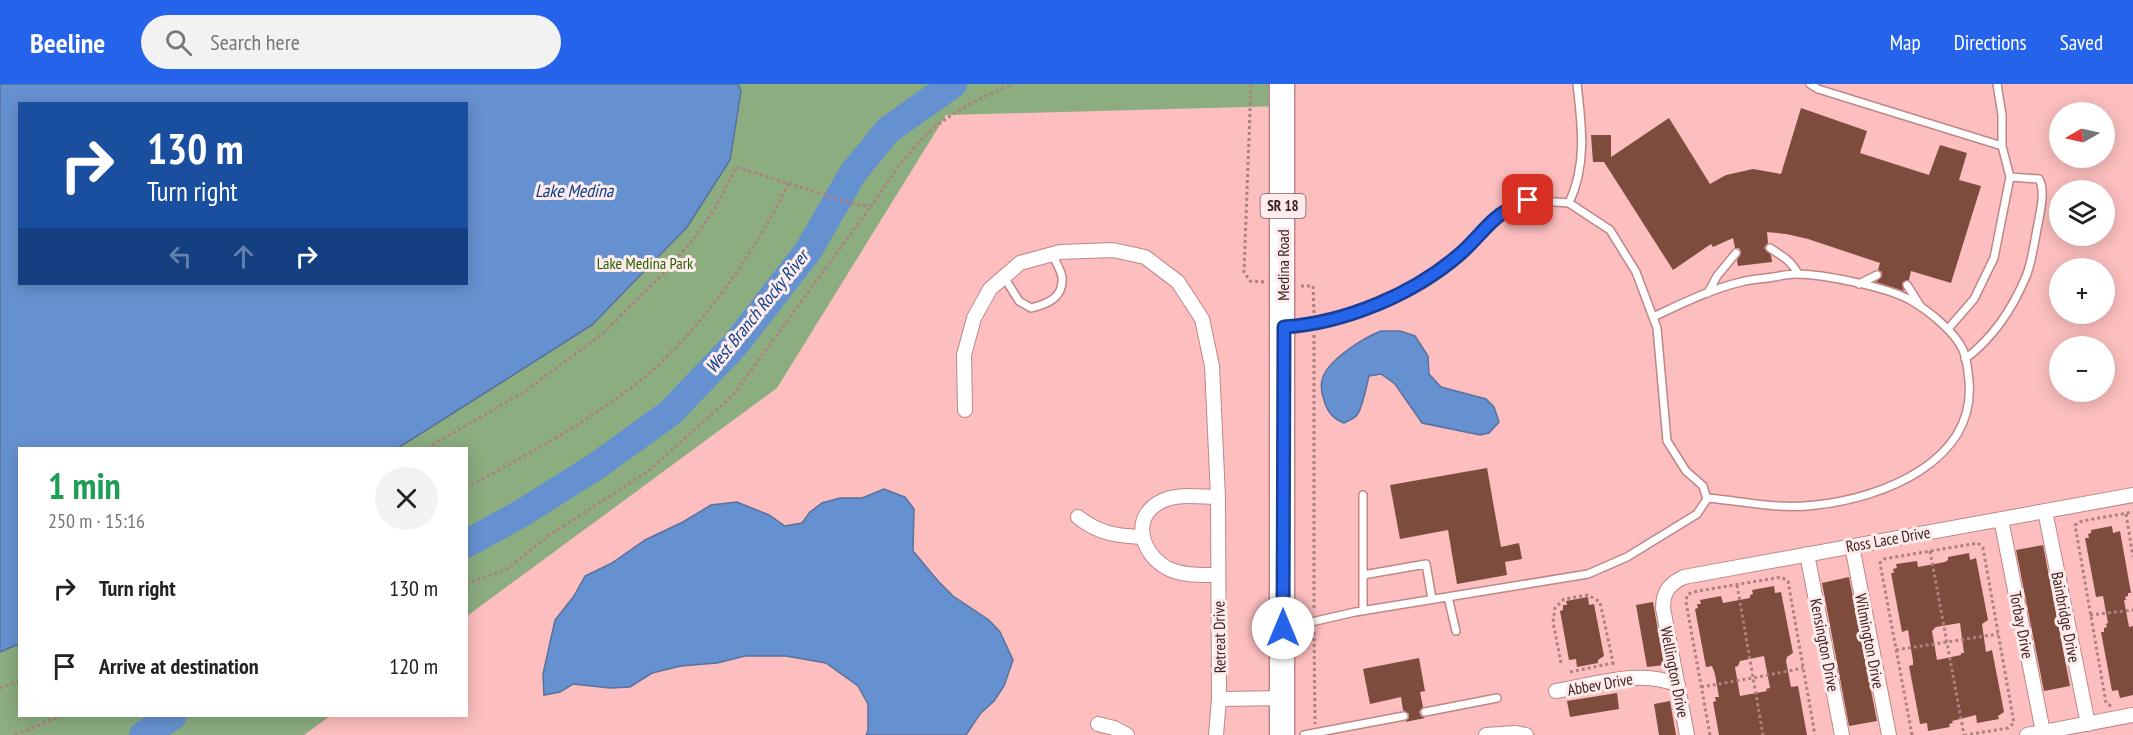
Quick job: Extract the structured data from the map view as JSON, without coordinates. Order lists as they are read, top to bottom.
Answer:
{
  "streets": {
    "highway": ["SR 18", "Medina Road"],
    "street": [
      "Ross Lace Drive",
      "Bainbridge Drive",
      "Torbay Drive",
      "Retreat Drive",
      "Wilmington Drive",
      "Kensington Drive",
      "Wellington Drive",
      "Abbev Drive"
    ]
  },
  "crossings": [
    ["Ross Lace Drive", "Bainbridge Drive"],
    ["Ross Lace Drive", "Torbay Drive"],
    ["Ross Lace Drive", "Wilmington Drive"],
    ["Ross Lace Drive", "Kensington Drive"],
    ["Ross Lace Drive", "Wellington Drive"],
    ["Wellington Drive", "Abbev Drive"]
  ],
  "water": ["Lake Medina", "West Branch Rocky River"],
  "parks": ["Lake Medina Park"],
  "north": "left",
  "page": {
    "header": "Beeline",
    "search": "Search here",
    "nav": ["Map", "Directions", "Saved"],
    "map_buttons": ["+", "−"],
    "turn": ["130 m", "Turn right"],
    "heading": ["1 min", "250 m · 15:16"],
    "list": [
      {
        "name": "Turn right",
        "value": "130 m"
      },
      {
        "name": "Arrive at destination",
        "value": "120 m"
      }
    ]
  }
}
